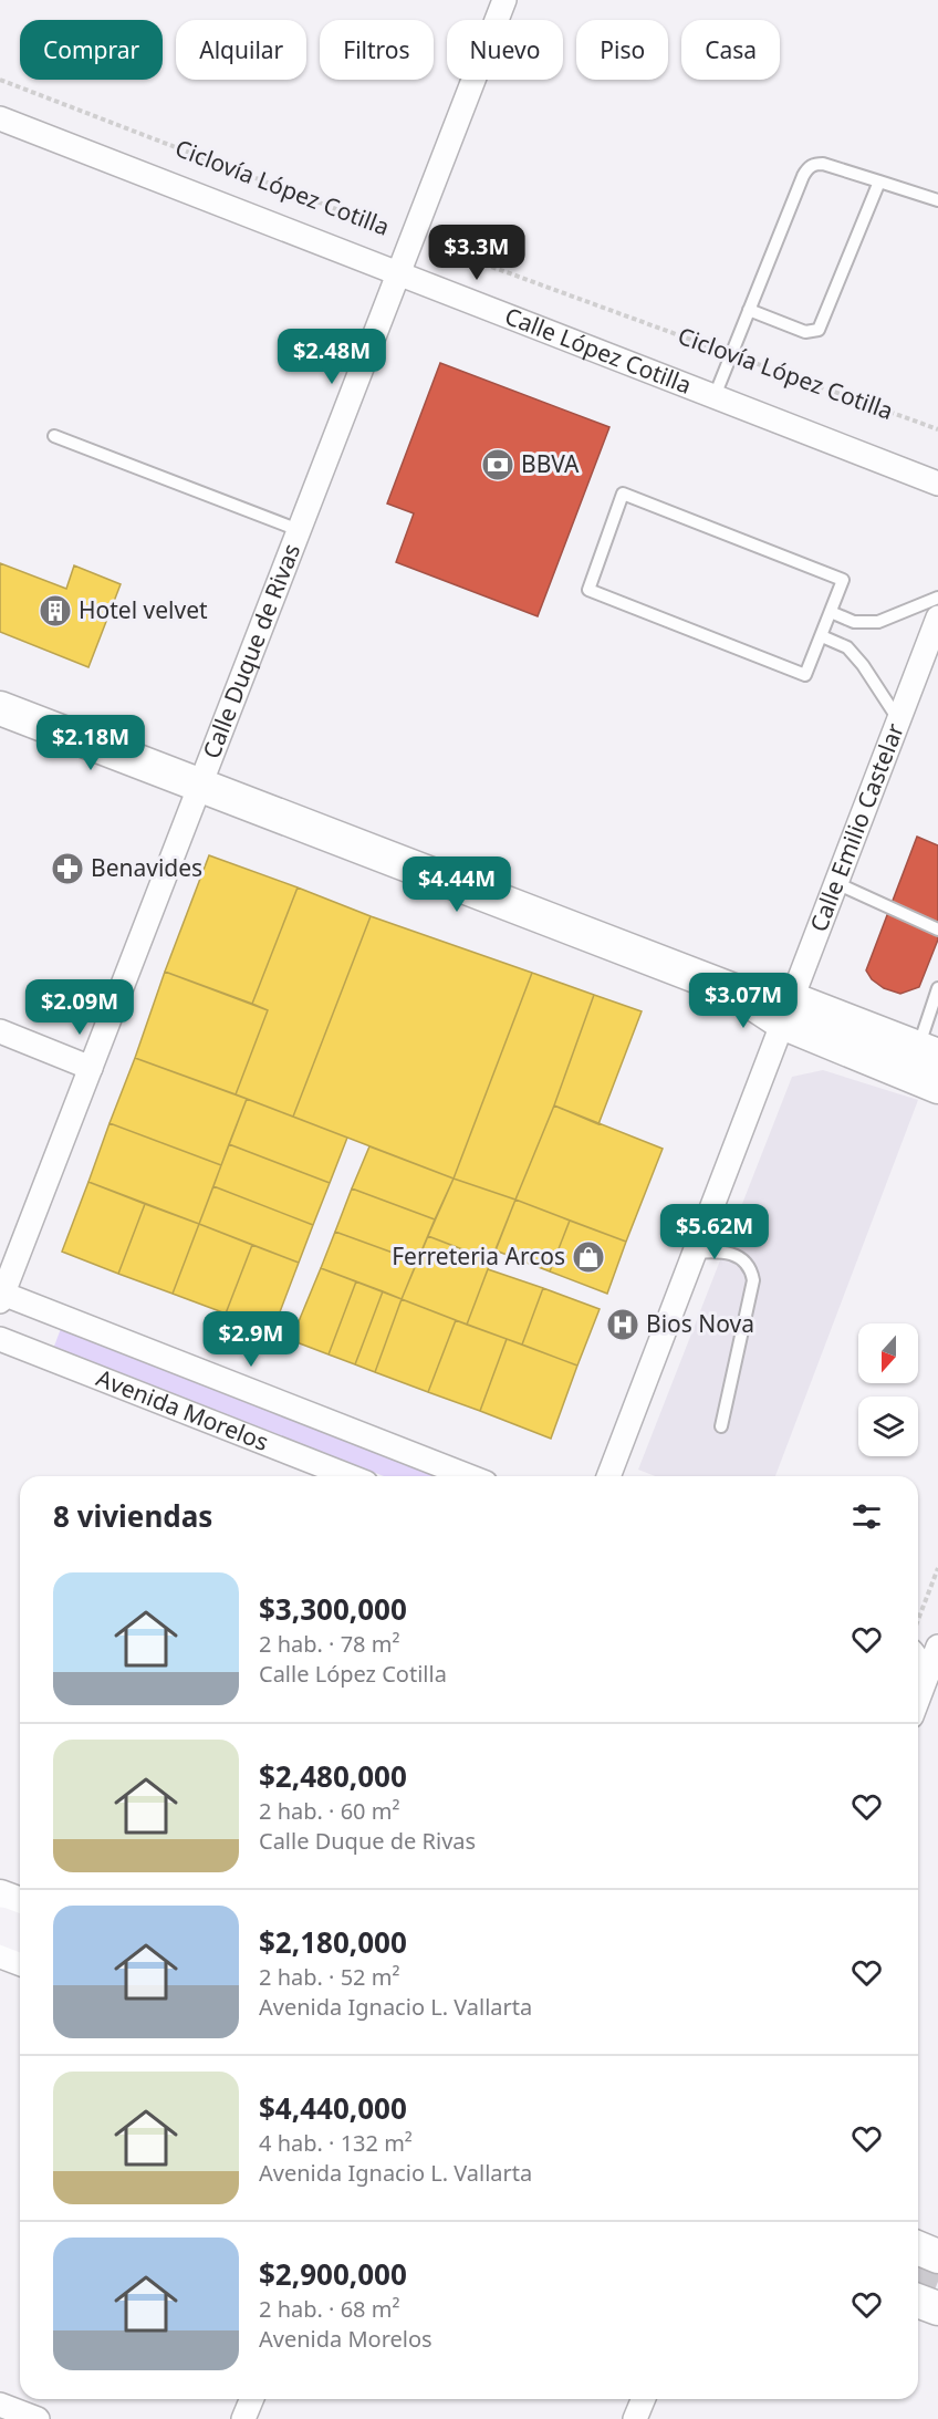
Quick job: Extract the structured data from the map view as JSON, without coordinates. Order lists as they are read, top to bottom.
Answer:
{
  "streets": {
    "street": [
      "Calle López Cotilla",
      "Calle Duque de Rivas",
      "Calle Emilio Castelar",
      "Avenida Morelos"
    ],
    "path": ["Ciclovía López Cotilla"]
  },
  "crossings": [
    ["Ciclovía López Cotilla", "Calle Duque de Rivas"],
    ["Calle López Cotilla", "Calle Duque de Rivas"],
    ["Calle Duque de Rivas", "Avenida Morelos"]
  ],
  "places": {
    "bank": ["BBVA"],
    "building": ["Hotel velvet"],
    "pharmacy": ["Benavides"],
    "shop": ["Ferreteria Arcos"],
    "hospital": ["Bios Nova"]
  },
  "north": "bottom",
  "page": {
    "chip": [
      "Comprar",
      "Alquilar",
      "Filtros",
      "Nuevo",
      "Piso",
      "Casa"
    ],
    "price": [
      "$3.3M",
      "$2.48M",
      "$2.18M",
      "$4.44M",
      "$3.07M",
      "$2.09M",
      "$5.62M",
      "$2.9M"
    ],
    "heading": "8 viviendas",
    "list": [
      {
        "name": "$3,300,000",
        "note": "2 hab. · 78 m² · Calle López Cotilla"
      },
      {
        "name": "$2,480,000",
        "note": "2 hab. · 60 m² · Calle Duque de Rivas"
      },
      {
        "name": "$2,180,000",
        "note": "2 hab. · 52 m² · Avenida Ignacio L. Vallarta"
      },
      {
        "name": "$4,440,000",
        "note": "4 hab. · 132 m² · Avenida Ignacio L. Vallarta"
      },
      {
        "name": "$2,900,000",
        "note": "2 hab. · 68 m² · Avenida Morelos"
      }
    ]
  }
}
